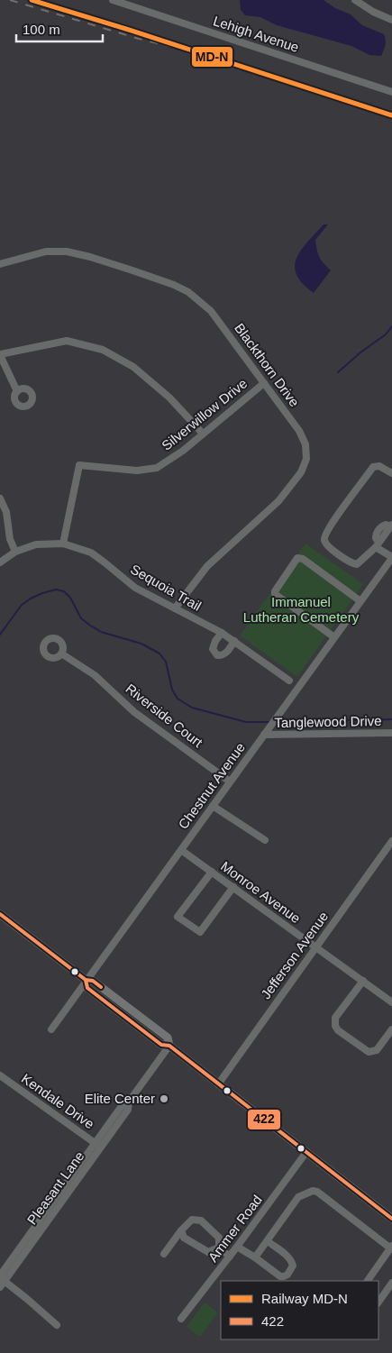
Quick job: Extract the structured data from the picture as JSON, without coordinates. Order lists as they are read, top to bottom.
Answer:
{
  "streets": {
    "street": [
      "Lehigh Avenue",
      "Blackthorn Drive",
      "Silverwillow Drive",
      "Sequoia Trail",
      "Riverside Court",
      "Tanglewood Drive",
      "Chestnut Avenue",
      "Monroe Avenue",
      "Jefferson Avenue",
      "Kendale Drive",
      "Pleasant Lane",
      "Ammer Road"
    ]
  },
  "crossings": [
    ["Blackthorn Drive", "Silverwillow Drive"],
    ["Blackthorn Drive", "Sequoia Trail"],
    ["Silverwillow Drive", "Sequoia Trail"],
    ["Riverside Court", "Chestnut Avenue"],
    ["Tanglewood Drive", "Chestnut Avenue"],
    ["Chestnut Avenue", "Monroe Avenue"],
    ["Monroe Avenue", "Jefferson Avenue"],
    ["Kendale Drive", "Pleasant Lane"]
  ],
  "parks": ["Immanuel Lutheran Cemetery"],
  "places": ["Elite Center"],
  "lines": ["rail line MD-N", "transit line 422"],
  "legend": ["Railway MD-N", "422"],
  "scale_bar": "100 m"
}
